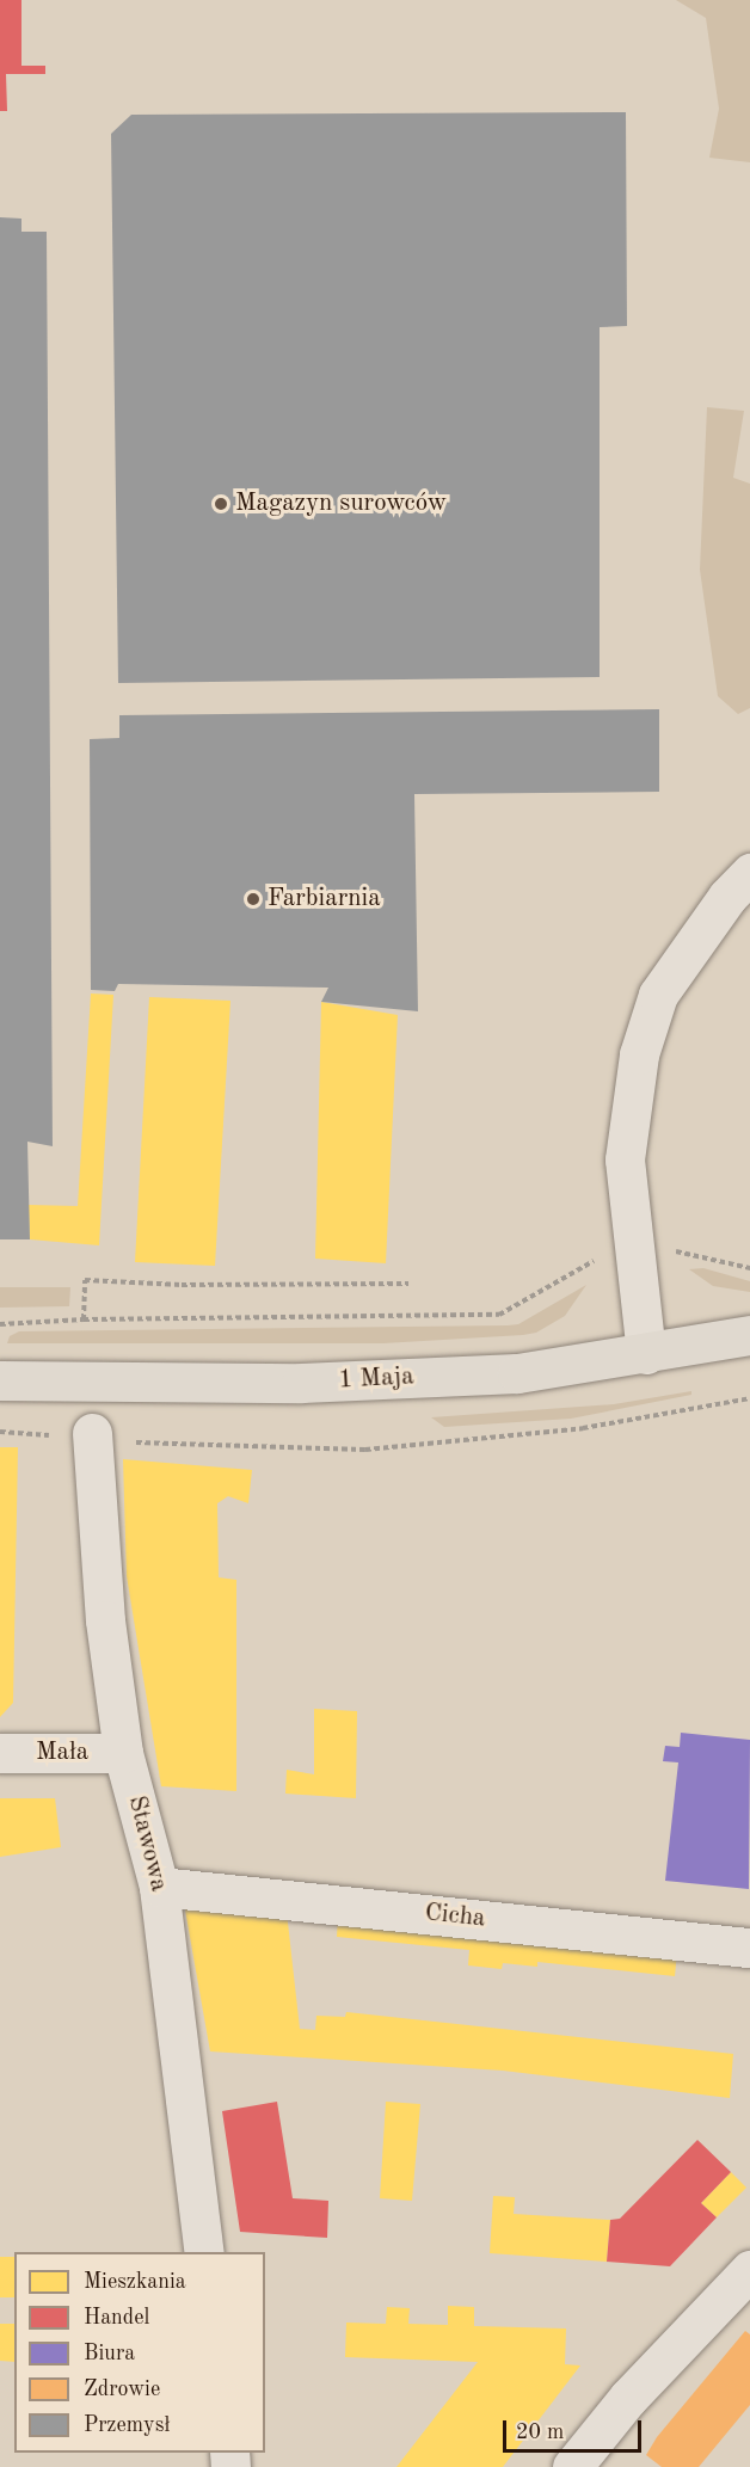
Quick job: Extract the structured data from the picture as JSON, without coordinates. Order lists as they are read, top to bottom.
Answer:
{
  "streets": {
    "main road": ["1 Maja"],
    "street": ["Mała", "Stawowa", "Cicha"]
  },
  "crossings": [
    ["Mała", "Stawowa"],
    ["Stawowa", "Cicha"]
  ],
  "places": ["Magazyn surowców", "Farbiarnia"],
  "legend": [
    "Mieszkania",
    "Handel",
    "Biura",
    "Zdrowie",
    "Przemysł"
  ],
  "scale_bar": "20 m"
}
